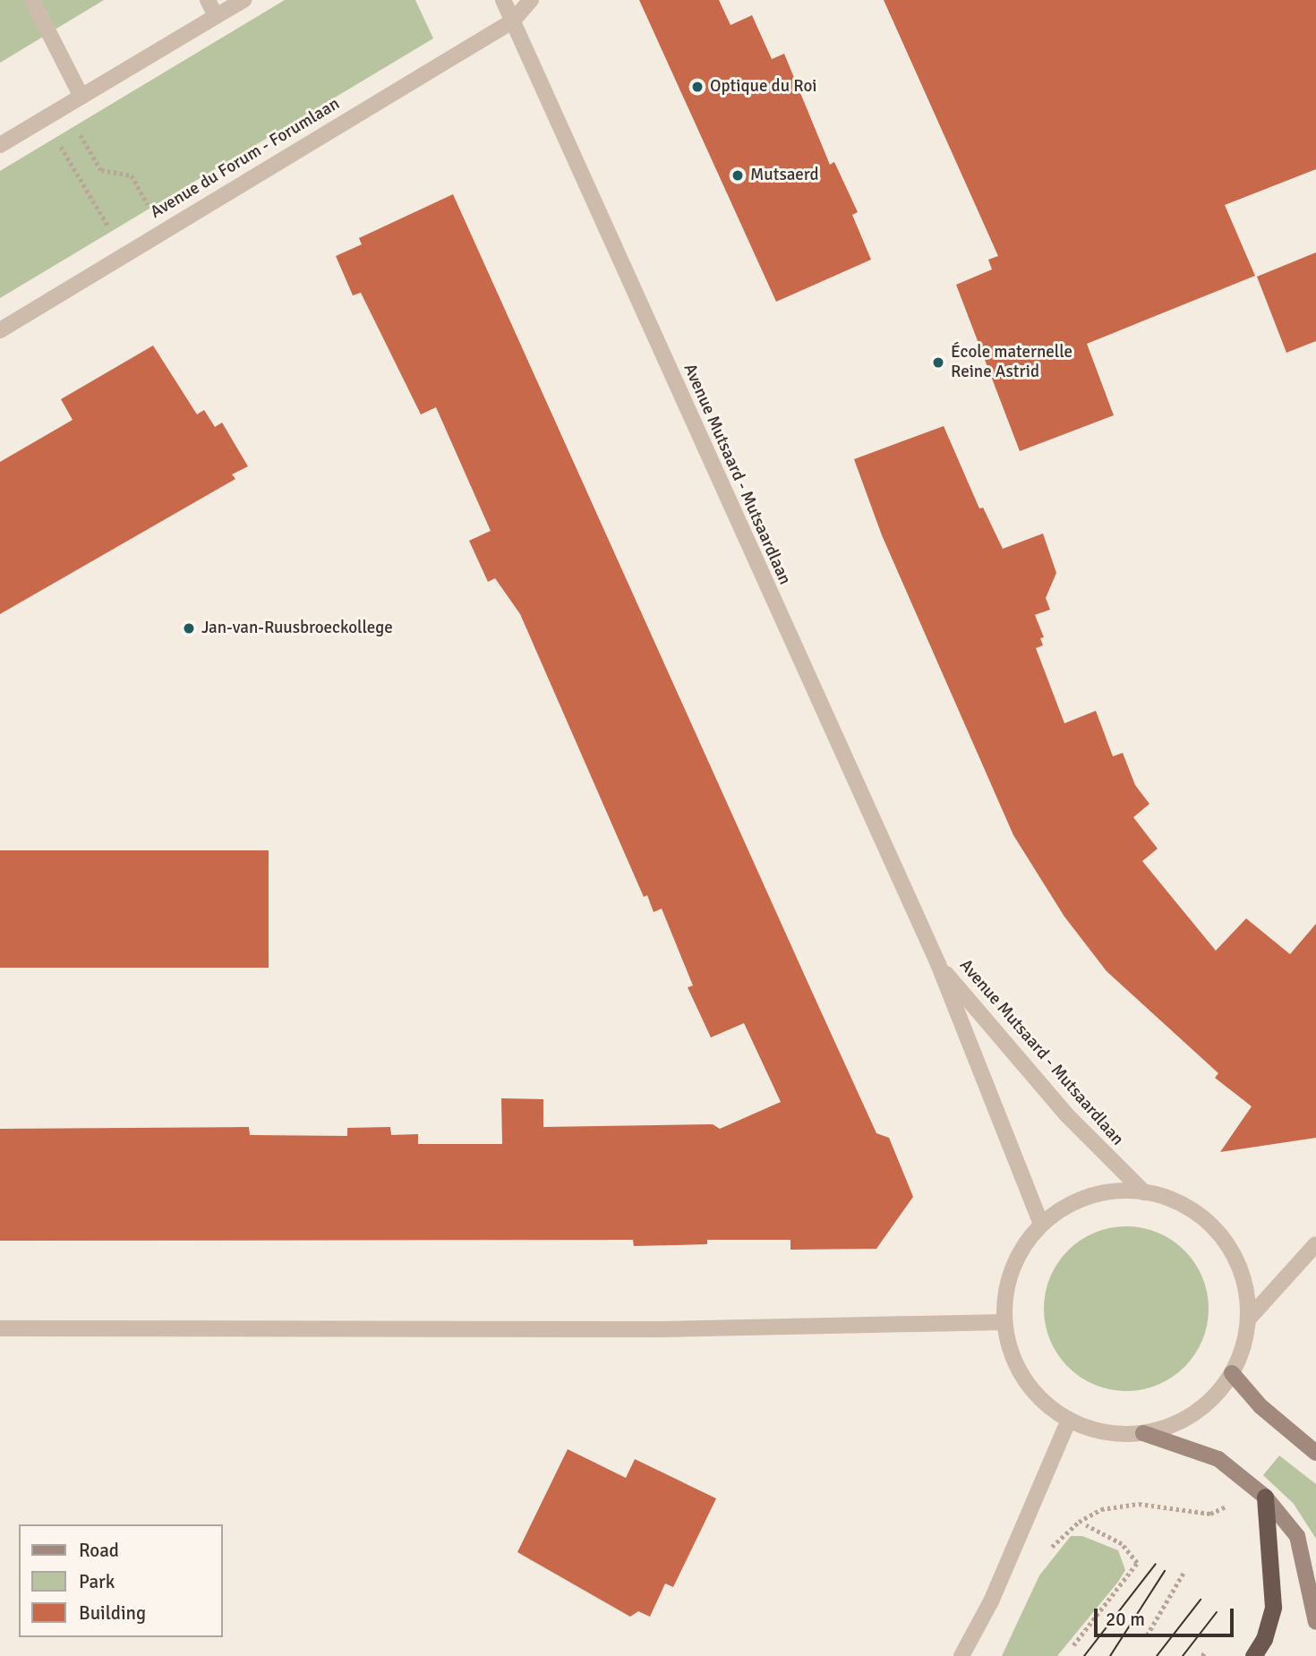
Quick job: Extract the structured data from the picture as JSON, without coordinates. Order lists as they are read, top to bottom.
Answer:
{
  "streets": {
    "street": ["Avenue du Forum - Forumlaan", "Avenue Mutsaard - Mutsaardlaan"]
  },
  "crossings": [
    ["Avenue du Forum - Forumlaan", "Avenue Mutsaard - Mutsaardlaan"]
  ],
  "places": [
    "Optique du Roi",
    "Mutsaerd",
    "École maternelle Reine Astrid",
    "Jan-van-Ruusbroeckollege"
  ],
  "legend": ["Road", "Park", "Building"],
  "scale_bar": "20 m"
}
